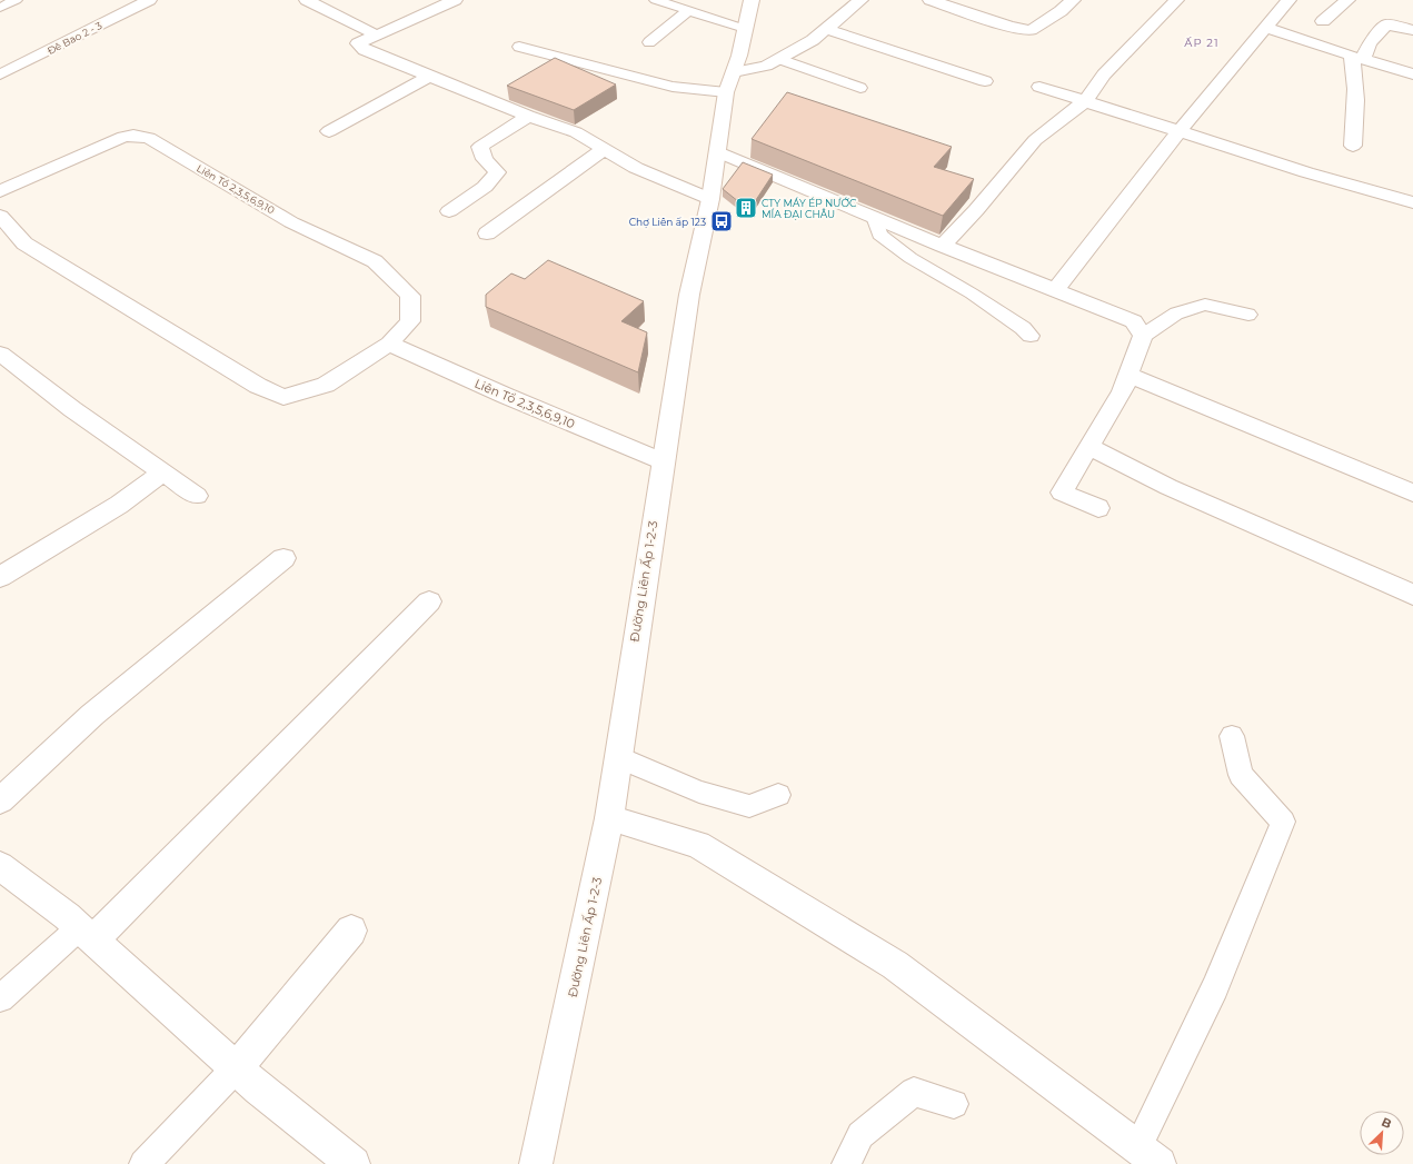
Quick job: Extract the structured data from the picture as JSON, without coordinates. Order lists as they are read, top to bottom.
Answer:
{
  "streets": {
    "street": ["Đê Bao 2 - 3", "Liên Tổ 2,3,5,6,9,10", "Đường Liên Ấp 1-2-3"]
  },
  "crossings": [
    ["Liên Tổ 2,3,5,6,9,10", "Đường Liên Ấp 1-2-3"]
  ],
  "districts": ["ẤP 21"],
  "places": {
    "building": ["CTY MÁY ÉP NƯỚC MÍA ĐẠI CHÂU"],
    "bus stop": ["Chợ Liên ấp 123"]
  },
  "north": "top right"
}
